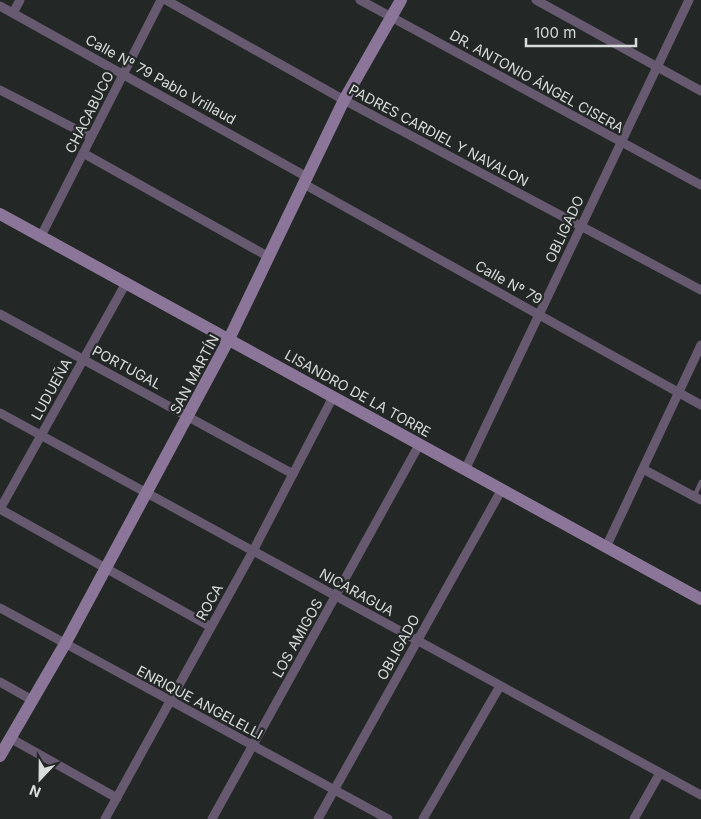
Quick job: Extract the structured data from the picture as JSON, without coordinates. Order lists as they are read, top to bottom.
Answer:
{
  "streets": {
    "street": [
      "Calle Nº 79 Pablo Vrillaud",
      "DR. ANTONIO ÁNGEL CISERA",
      "CHACABUCO",
      "PADRES CARDIEL Y NAVALON",
      "OBLIGADO",
      "Calle Nº 79",
      "PORTUGAL",
      "SAN MARTÍN",
      "LUDUEÑA",
      "LISANDRO DE LA TORRE",
      "NICARAGUA",
      "ROCA",
      "LOS AMIGOS",
      "ENRIQUE ANGELELLI"
    ]
  },
  "crossings": [
    ["Calle Nº 79 Pablo Vrillaud", "CHACABUCO"],
    ["Calle Nº 79 Pablo Vrillaud", "Calle Nº 79"],
    ["Calle Nº 79 Pablo Vrillaud", "SAN MARTÍN"],
    ["DR. ANTONIO ÁNGEL CISERA", "OBLIGADO"],
    ["DR. ANTONIO ÁNGEL CISERA", "SAN MARTÍN"],
    ["CHACABUCO", "LISANDRO DE LA TORRE"],
    ["PADRES CARDIEL Y NAVALON", "OBLIGADO"],
    ["PADRES CARDIEL Y NAVALON", "SAN MARTÍN"],
    ["OBLIGADO", "Calle Nº 79"],
    ["OBLIGADO", "LISANDRO DE LA TORRE"],
    ["OBLIGADO", "NICARAGUA"],
    ["OBLIGADO", "ENRIQUE ANGELELLI"],
    ["Calle Nº 79", "SAN MARTÍN"],
    ["PORTUGAL", "SAN MARTÍN"],
    ["PORTUGAL", "LUDUEÑA"],
    ["PORTUGAL", "ROCA"],
    ["SAN MARTÍN", "LISANDRO DE LA TORRE"],
    ["SAN MARTÍN", "NICARAGUA"],
    ["SAN MARTÍN", "ENRIQUE ANGELELLI"],
    ["LUDUEÑA", "LISANDRO DE LA TORRE"],
    ["LUDUEÑA", "NICARAGUA"],
    ["LISANDRO DE LA TORRE", "ROCA"],
    ["LISANDRO DE LA TORRE", "LOS AMIGOS"],
    ["NICARAGUA", "ROCA"],
    ["NICARAGUA", "LOS AMIGOS"],
    ["ROCA", "ENRIQUE ANGELELLI"],
    ["LOS AMIGOS", "ENRIQUE ANGELELLI"]
  ],
  "scale_bar": "100 m",
  "north": "bottom"
}
